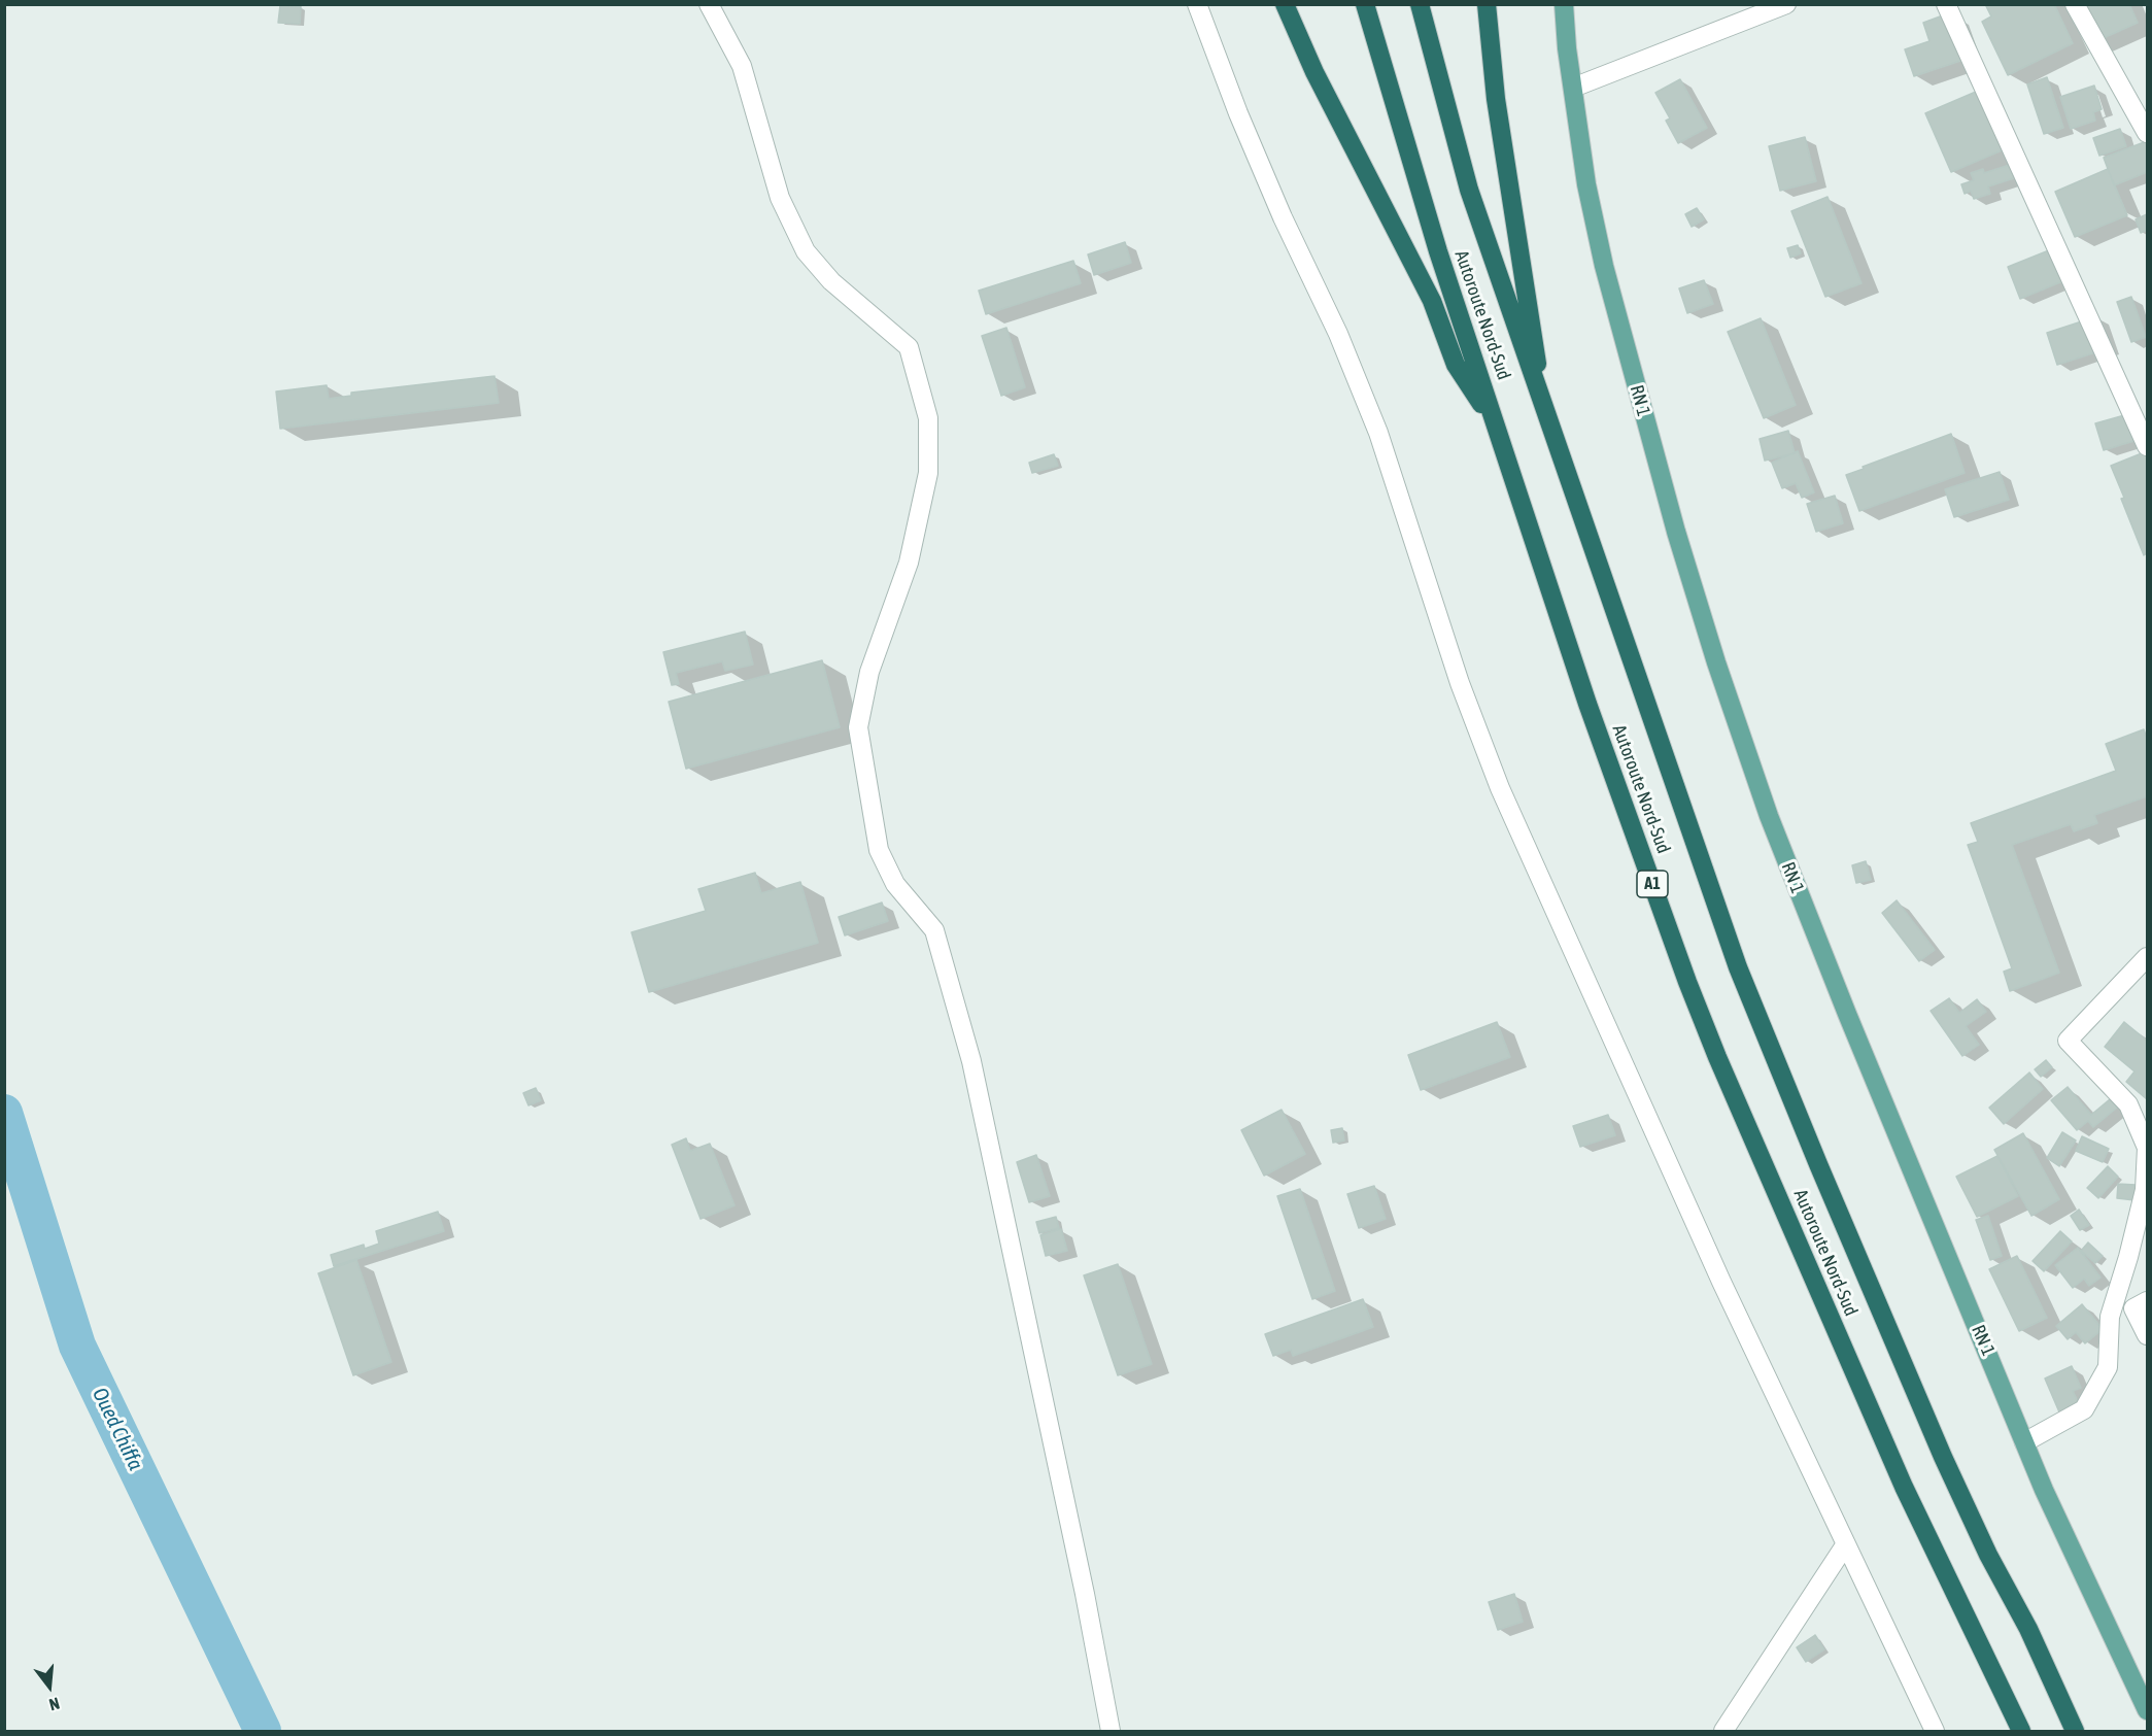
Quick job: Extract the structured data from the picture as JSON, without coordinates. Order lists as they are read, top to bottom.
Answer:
{
  "streets": {
    "highway": ["Autoroute Nord-Sud", "A1"],
    "main road": ["RN 1"]
  },
  "water": ["Oued Chiffa"],
  "north": "bottom"
}
